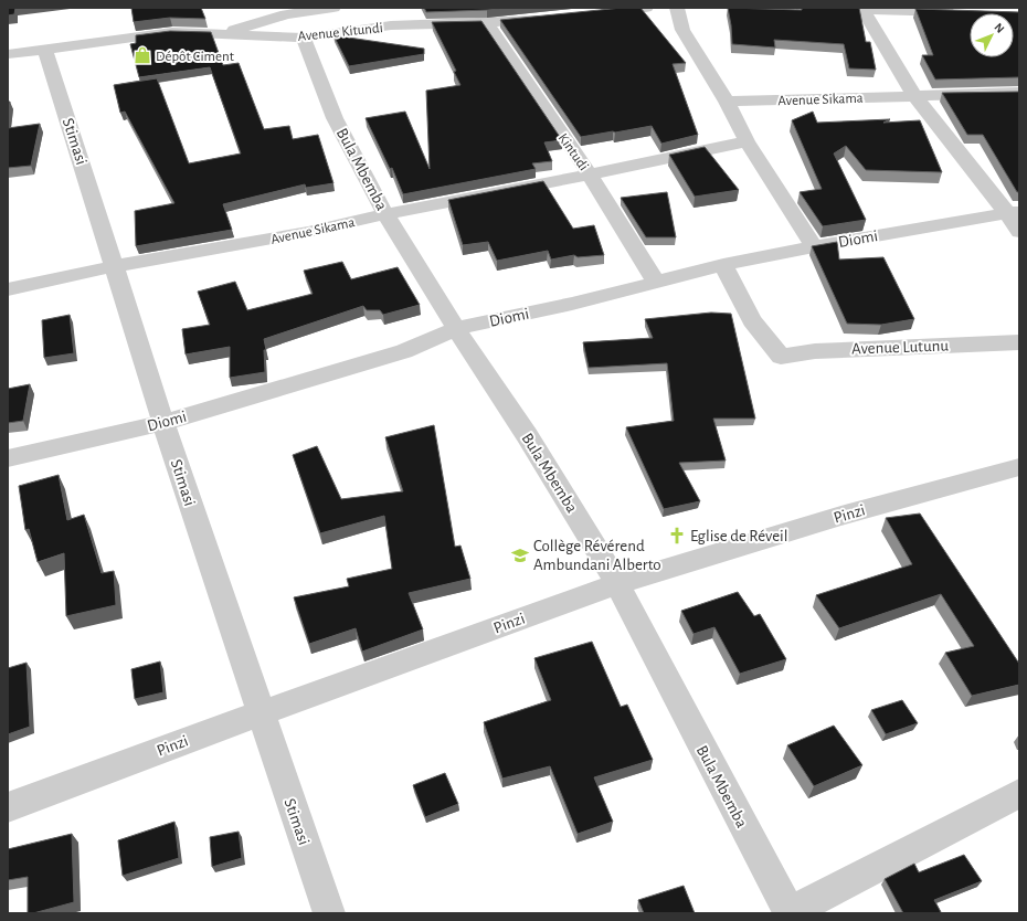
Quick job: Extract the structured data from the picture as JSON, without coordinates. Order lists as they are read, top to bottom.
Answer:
{
  "streets": {
    "street": [
      "Avenue Kitundi",
      "Avenue Sikama",
      "Stimasi",
      "Kintudi",
      "Bula Mbemba",
      "Diomi",
      "Avenue Lutunu",
      "Pinzi"
    ]
  },
  "crossings": [
    ["Avenue Kitundi", "Stimasi"],
    ["Avenue Kitundi", "Kintudi"],
    ["Avenue Kitundi", "Bula Mbemba"],
    ["Avenue Sikama", "Stimasi"],
    ["Avenue Sikama", "Kintudi"],
    ["Avenue Sikama", "Bula Mbemba"],
    ["Stimasi", "Diomi"],
    ["Stimasi", "Pinzi"],
    ["Kintudi", "Diomi"],
    ["Bula Mbemba", "Diomi"],
    ["Bula Mbemba", "Pinzi"],
    ["Diomi", "Avenue Lutunu"]
  ],
  "places": {
    "shop": ["Dépôt Ciment"],
    "church": ["Eglise de Réveil"],
    "school or university": ["Collège Révérend Ambundani Alberto"]
  },
  "north": "top right"
}
